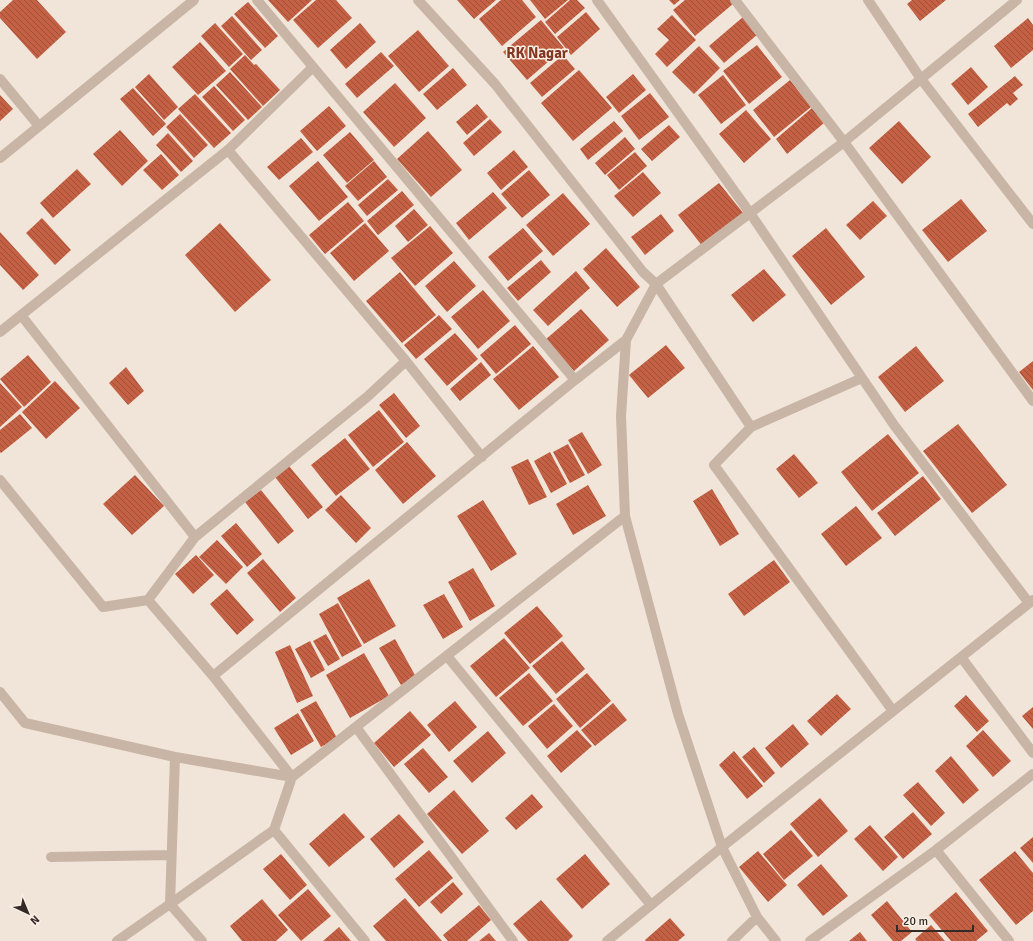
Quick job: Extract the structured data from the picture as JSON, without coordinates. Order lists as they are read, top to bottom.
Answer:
{
  "districts": ["RK Nagar"],
  "scale_bar": "20 m",
  "north": "bottom right"
}
